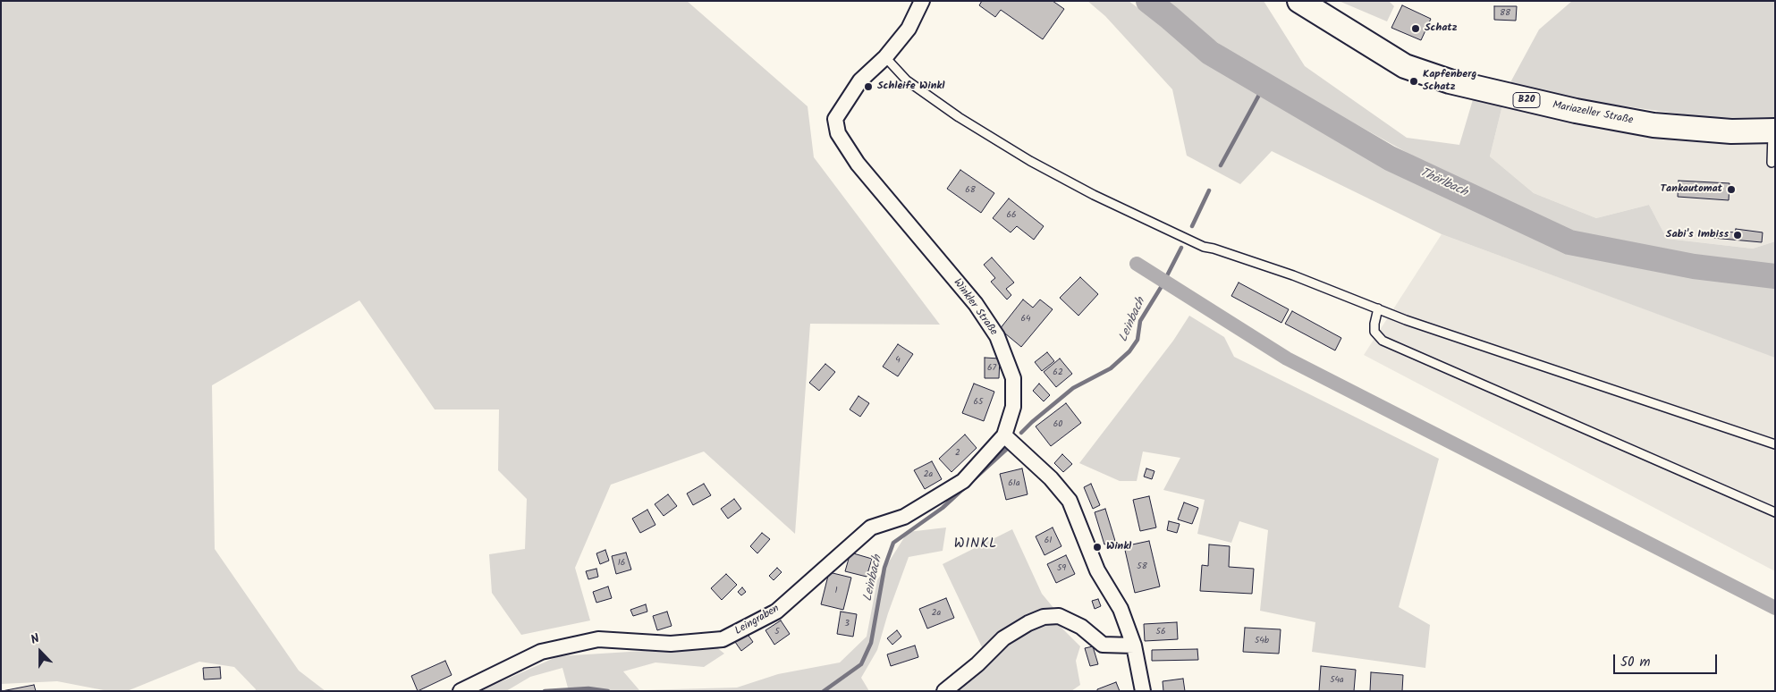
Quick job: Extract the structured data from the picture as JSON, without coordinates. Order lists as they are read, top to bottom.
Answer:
{
  "streets": {
    "main road": ["B20", "Mariazeller Straße"],
    "street": ["Winkler Straße", "Leingraben"]
  },
  "crossings": [
    ["Winkler Straße", "Leingraben"]
  ],
  "districts": ["WINKL"],
  "water": ["Thörlbach", "Leinbach"],
  "places": [
    "Schatz",
    "Kapfenberg Schatz",
    "Schleife Winkl",
    "Tankautomat",
    "Sabi's Imbiss",
    "Winkl"
  ],
  "house_numbers": [
    "88",
    "68",
    "66",
    "64",
    "4",
    "67",
    "62",
    "65",
    "60",
    "2",
    "2a",
    "61a",
    "61",
    "16",
    "58",
    "59",
    "1",
    "2a",
    "3",
    "5",
    "56",
    "54b",
    "54a"
  ],
  "scale_bar": "50 m",
  "north": "top"
}
